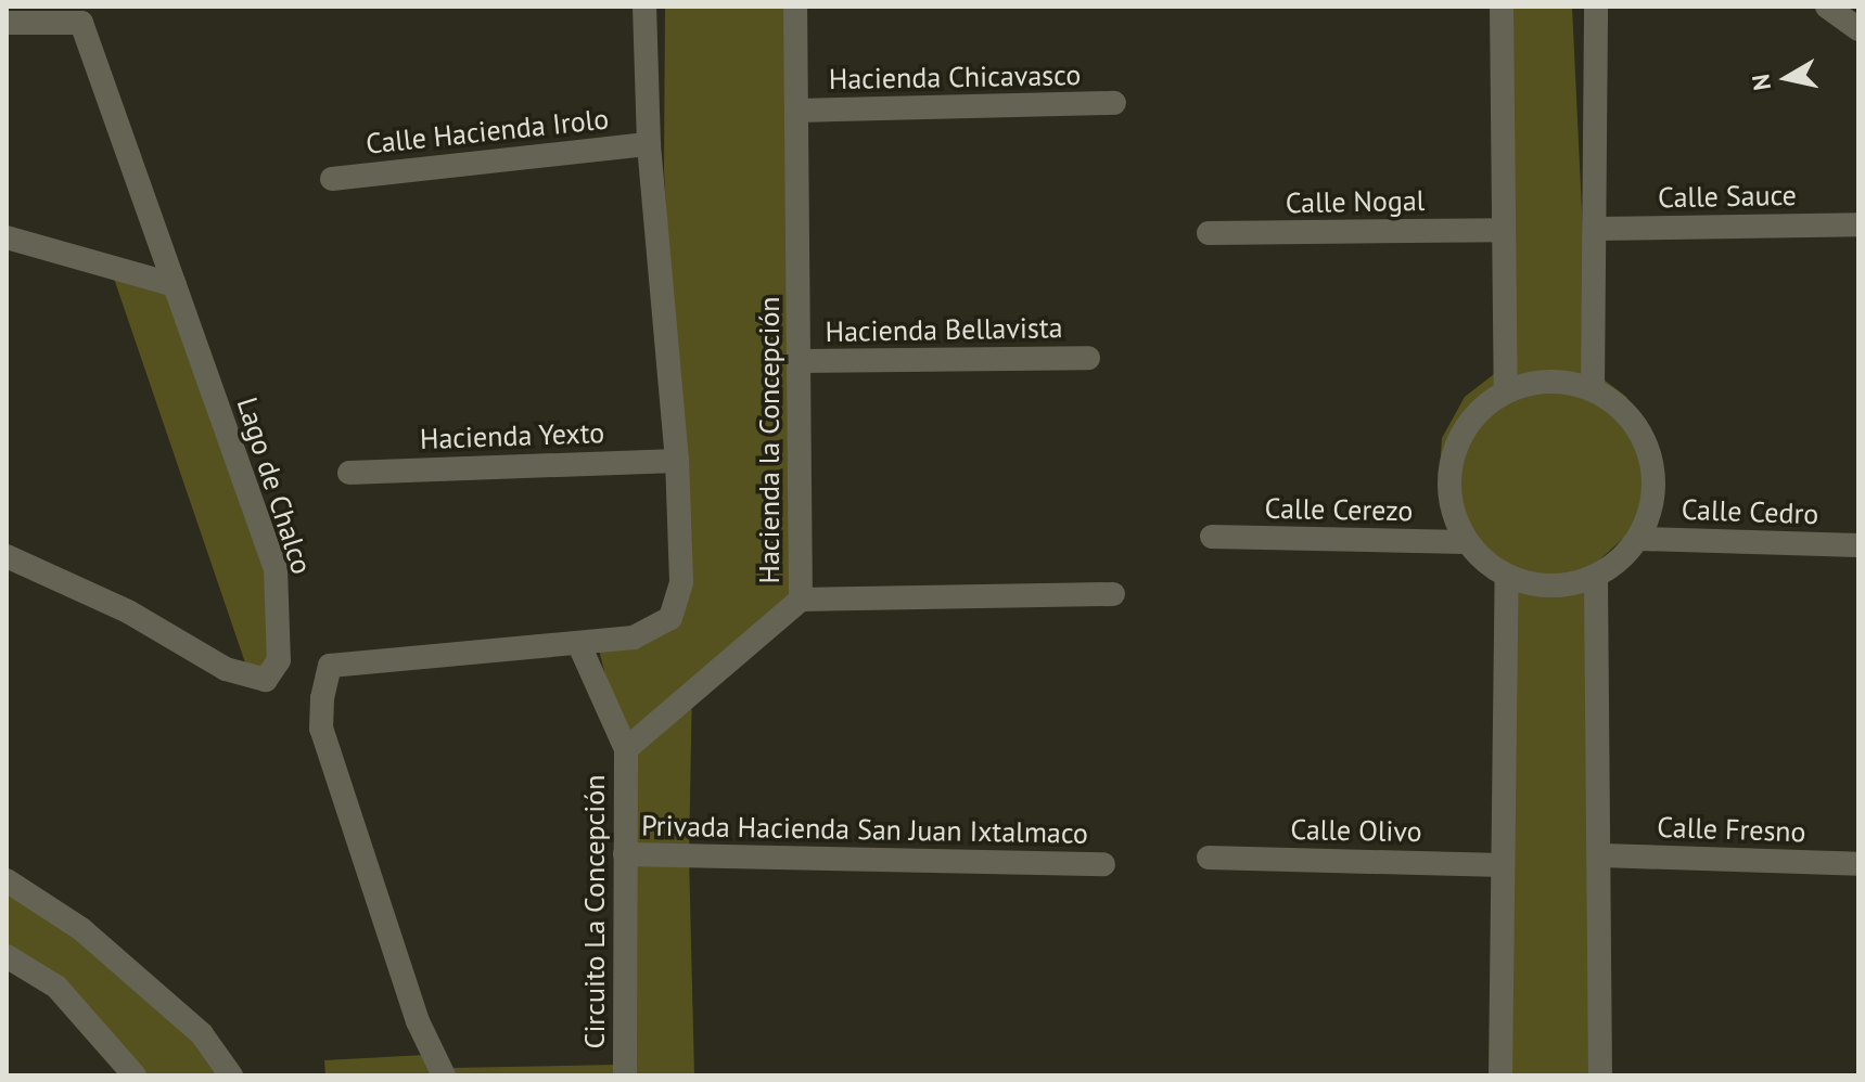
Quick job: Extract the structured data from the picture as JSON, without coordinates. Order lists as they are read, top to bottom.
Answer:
{
  "streets": {
    "street": [
      "Hacienda Chicavasco",
      "Calle Hacienda Irolo",
      "Calle Sauce",
      "Calle Nogal",
      "Hacienda Bellavista",
      "Hacienda Yexto",
      "Hacienda la Concepción",
      "Lago de Chalco",
      "Calle Cerezo",
      "Calle Cedro",
      "Privada Hacienda San Juan Ixtalmaco",
      "Calle Fresno",
      "Calle Olivo",
      "Circuito La Concepción"
    ]
  },
  "crossings": [
    ["Hacienda Chicavasco", "Hacienda la Concepción"],
    ["Hacienda Bellavista", "Hacienda la Concepción"],
    ["Hacienda la Concepción", "Circuito La Concepción"],
    ["Calle Cerezo", "Calle Cedro"],
    ["Privada Hacienda San Juan Ixtalmaco", "Circuito La Concepción"]
  ],
  "north": "left"
}
